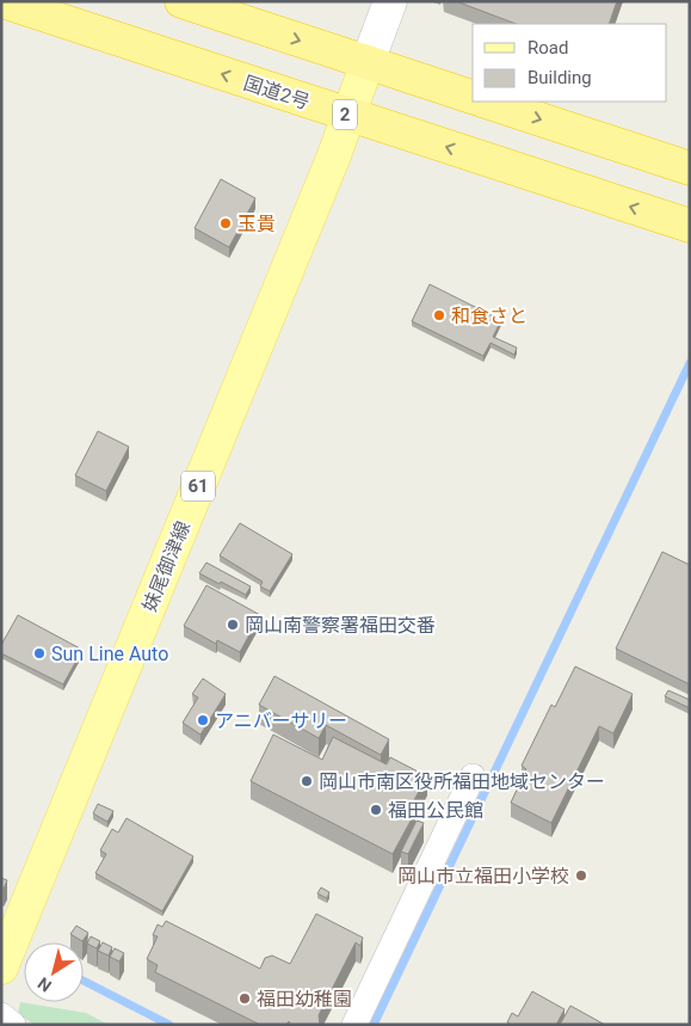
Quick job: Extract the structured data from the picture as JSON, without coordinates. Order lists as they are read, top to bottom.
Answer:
{
  "streets": {
    "highway": ["国道2号", "2"],
    "main road": ["61", "妹尾御津線"]
  },
  "crossings": [
    ["国道2号", "妹尾御津線"]
  ],
  "places": [
    "玉貴",
    "和食さと",
    "岡山南警察署福田交番",
    "Sun Line Auto",
    "アニバーサリー",
    "岡山市南区役所福田地域センター",
    "福田公民館",
    "岡山市立福田小学校",
    "福田幼稚園"
  ],
  "legend": ["Road", "Building"],
  "north": "bottom left"
}
